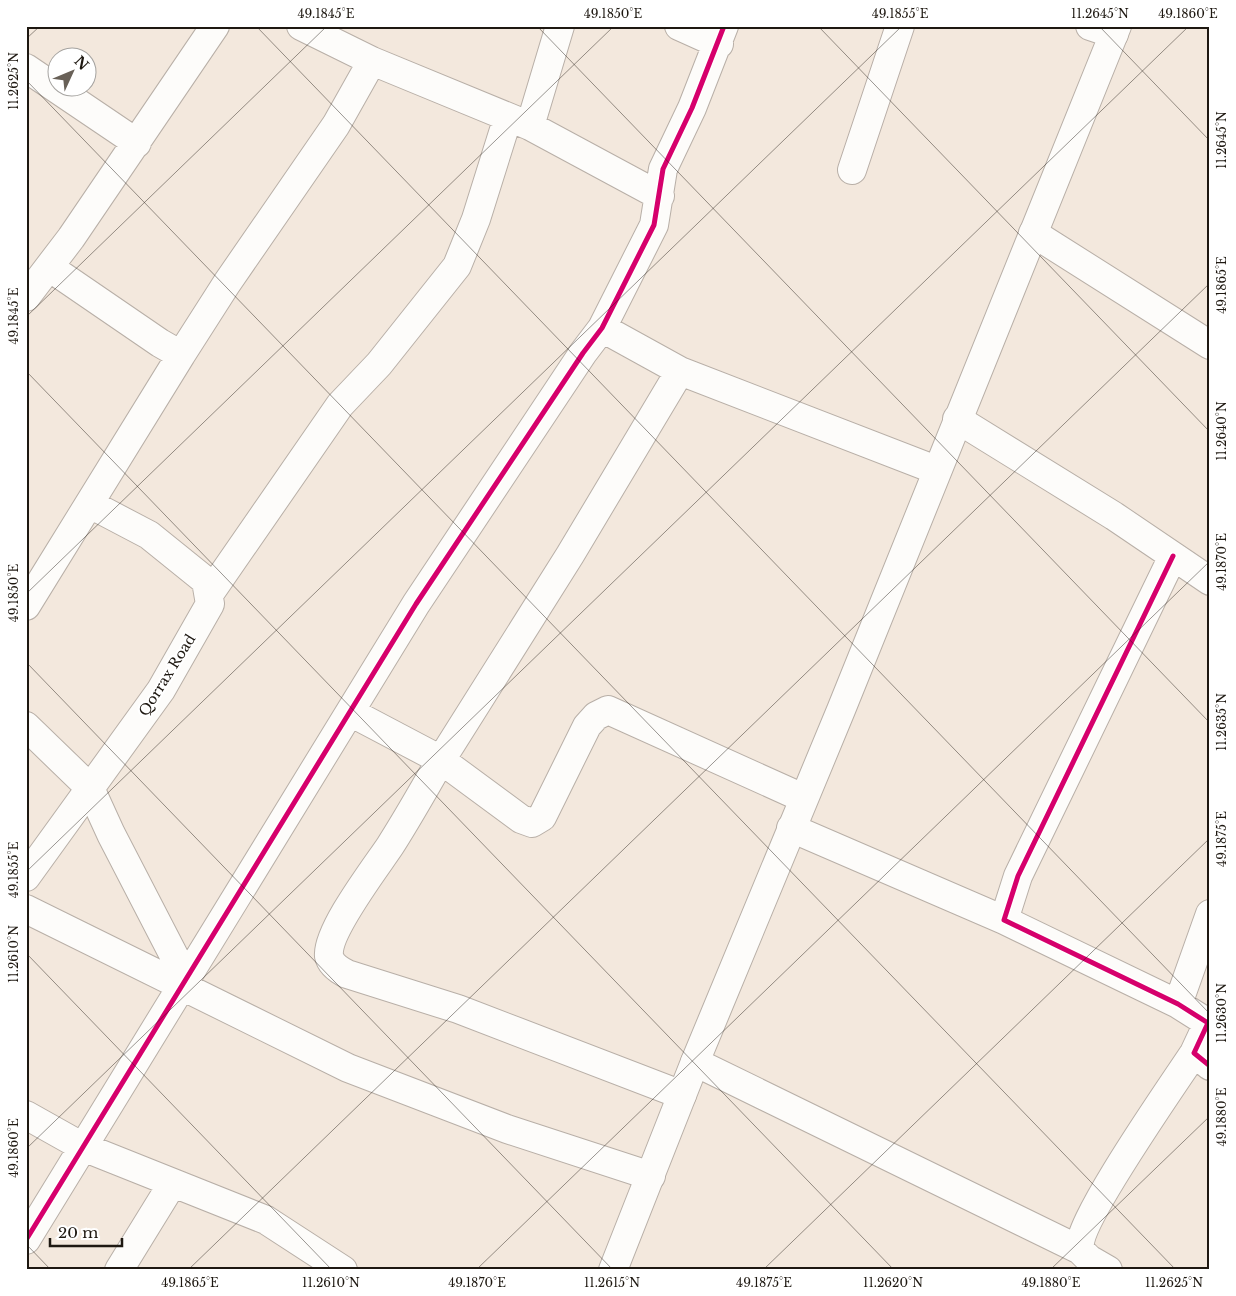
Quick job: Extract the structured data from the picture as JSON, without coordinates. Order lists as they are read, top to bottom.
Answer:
{
  "streets": {
    "street": ["Qorrax Road"]
  },
  "scale_bar": "20 m",
  "north": "top right",
  "coordinates": [
    "49.1845°E",
    "49.1850°E",
    "49.1855°E",
    "11.2645°N",
    "49.1860°E",
    "11.2625°N",
    "49.1865°E",
    "11.2640°N",
    "49.1870°E",
    "11.2635°N",
    "49.1875°E",
    "11.2610°N",
    "11.2630°N",
    "49.1880°E",
    "11.2615°N",
    "11.2620°N"
  ]
}
